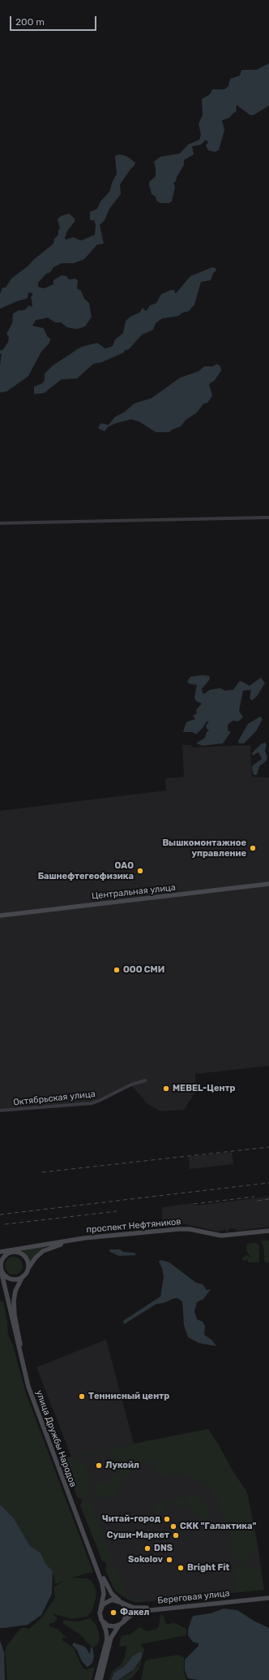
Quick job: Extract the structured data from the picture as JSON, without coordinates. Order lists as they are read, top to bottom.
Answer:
{
  "streets": {
    "main road": [
      "Центральная улица",
      "проспект Нефтяников",
      "улица Дружбы Народов",
      "Береговая улица"
    ],
    "street": ["Октябрьская улица"]
  },
  "crossings": [
    ["улица Дружбы Народов", "Береговая улица"]
  ],
  "places": [
    "Вышкомонтажное управление",
    "ОАО Башнефтегеофизика",
    "ООО СМИ",
    "MEBEL-Центр",
    "Теннисный центр",
    "Лукойл",
    "Читай-город",
    "СКК \"Галактика\"",
    "Суши-Маркет",
    "DNS",
    "Sokolov",
    "Bright Fit",
    "Факел"
  ],
  "scale_bar": "200 m"
}
